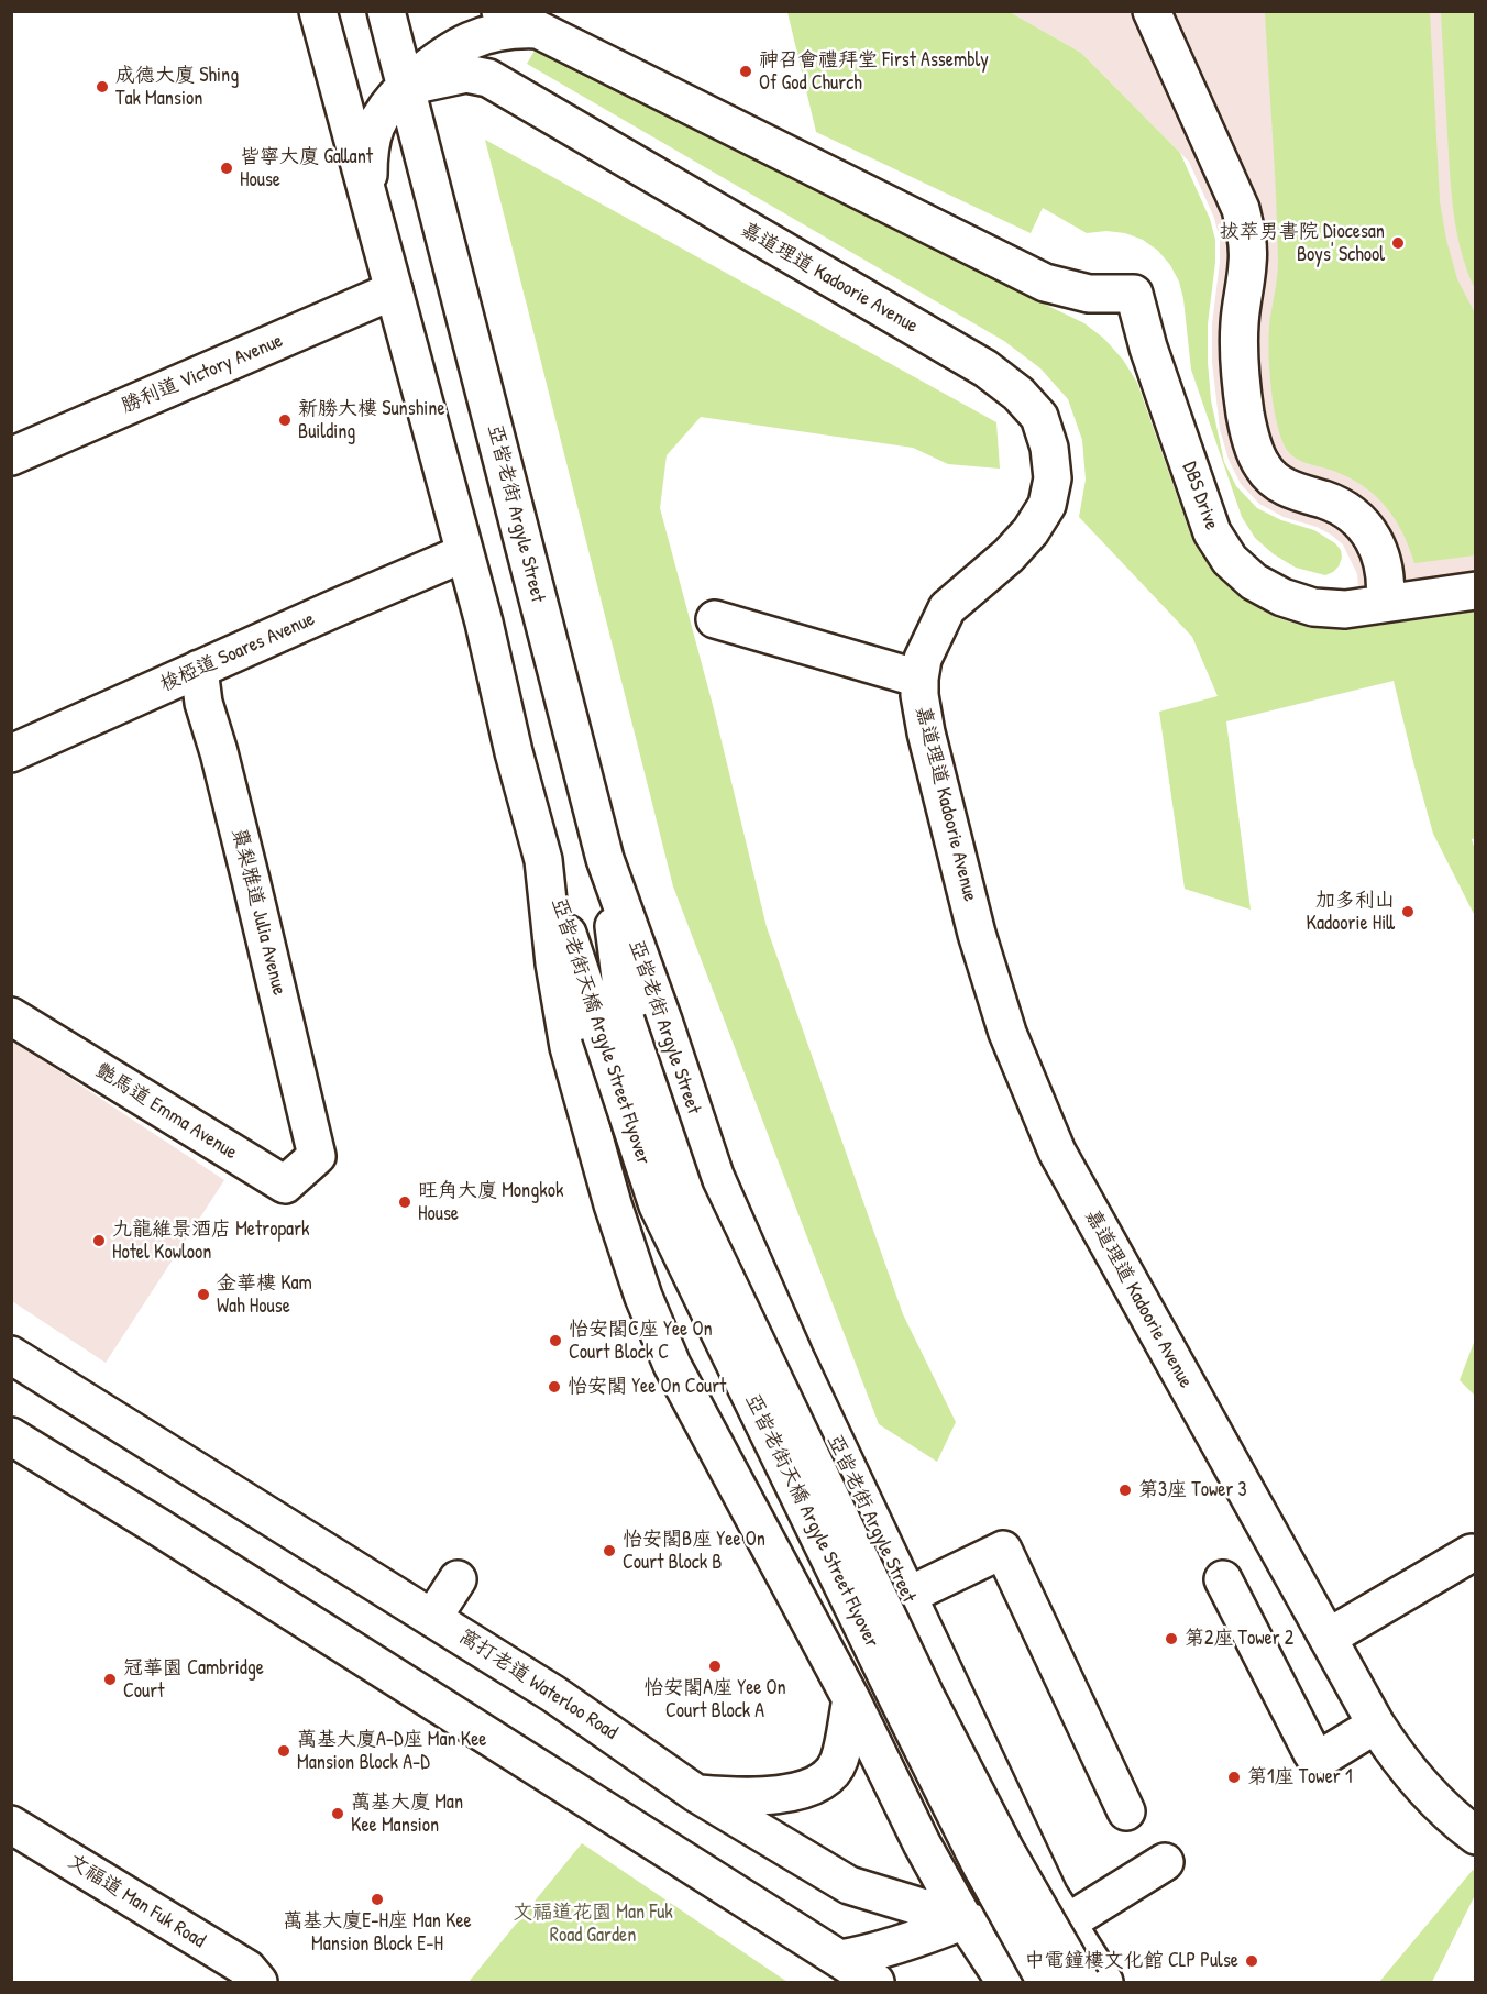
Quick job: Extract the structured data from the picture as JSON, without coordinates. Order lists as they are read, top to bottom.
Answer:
{
  "streets": {
    "main road": [
      "嘉道理道 Kadoorie Avenue",
      "勝利道 Victory Avenue",
      "DBS Drive",
      "亞皆老街 Argyle Street",
      "梭椏道 Soares Avenue",
      "棗梨雅道 Julia Avenue",
      "亞皆老街天橋 Argyle Street Flyover",
      "艷馬道 Emma Avenue",
      "窩打老道 Waterloo Road",
      "文福道 Man Fuk Road"
    ]
  },
  "crossings": [
    ["嘉道理道 Kadoorie Avenue", "亞皆老街 Argyle Street"],
    ["亞皆老街 Argyle Street", "亞皆老街天橋 Argyle Street Flyover"],
    ["亞皆老街 Argyle Street", "窩打老道 Waterloo Road"],
    ["梭椏道 Soares Avenue", "棗梨雅道 Julia Avenue"],
    ["棗梨雅道 Julia Avenue", "艷馬道 Emma Avenue"],
    ["亞皆老街天橋 Argyle Street Flyover", "窩打老道 Waterloo Road"]
  ],
  "parks": ["文福道花園 Man Fuk Road Garden"],
  "places": [
    "神召會禮拜堂 First Assembly Of God Church",
    "成德大廈 Shing Tak Mansion",
    "皆寧大廈 Gallant House",
    "拔萃男書院 Diocesan Boys' School",
    "新勝大樓 Sunshine Building",
    "加多利山 Kadoorie Hill",
    "旺角大廈 Mongkok House",
    "九龍維景酒店 Metropark Hotel Kowloon",
    "金華樓 Kam Wah House",
    "怡安閣C座 Yee On Court Block C",
    "怡安閣 Yee On Court",
    "第3座 Tower 3",
    "怡安閣B座 Yee On Court Block B",
    "第2座 Tower 2",
    "怡安閣A座 Yee On Court Block A",
    "冠華園 Cambridge Court",
    "萬基大廈A-D座 Man Kee Mansion Block A-D",
    "第1座 Tower 1",
    "萬基大廈 Man Kee Mansion",
    "萬基大廈E-H座 Man Kee Mansion Block E-H",
    "中電鐘樓文化館 CLP Pulse"
  ]
}
